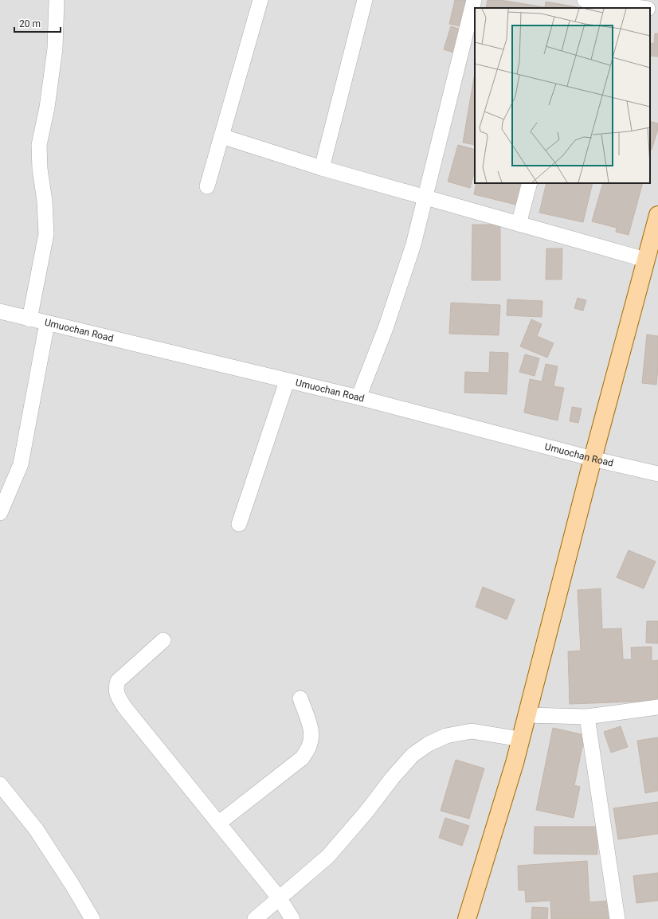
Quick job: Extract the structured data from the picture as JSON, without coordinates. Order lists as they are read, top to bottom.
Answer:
{
  "streets": {
    "street": ["Umuochan Road"]
  },
  "scale_bar": "20 m"
}
